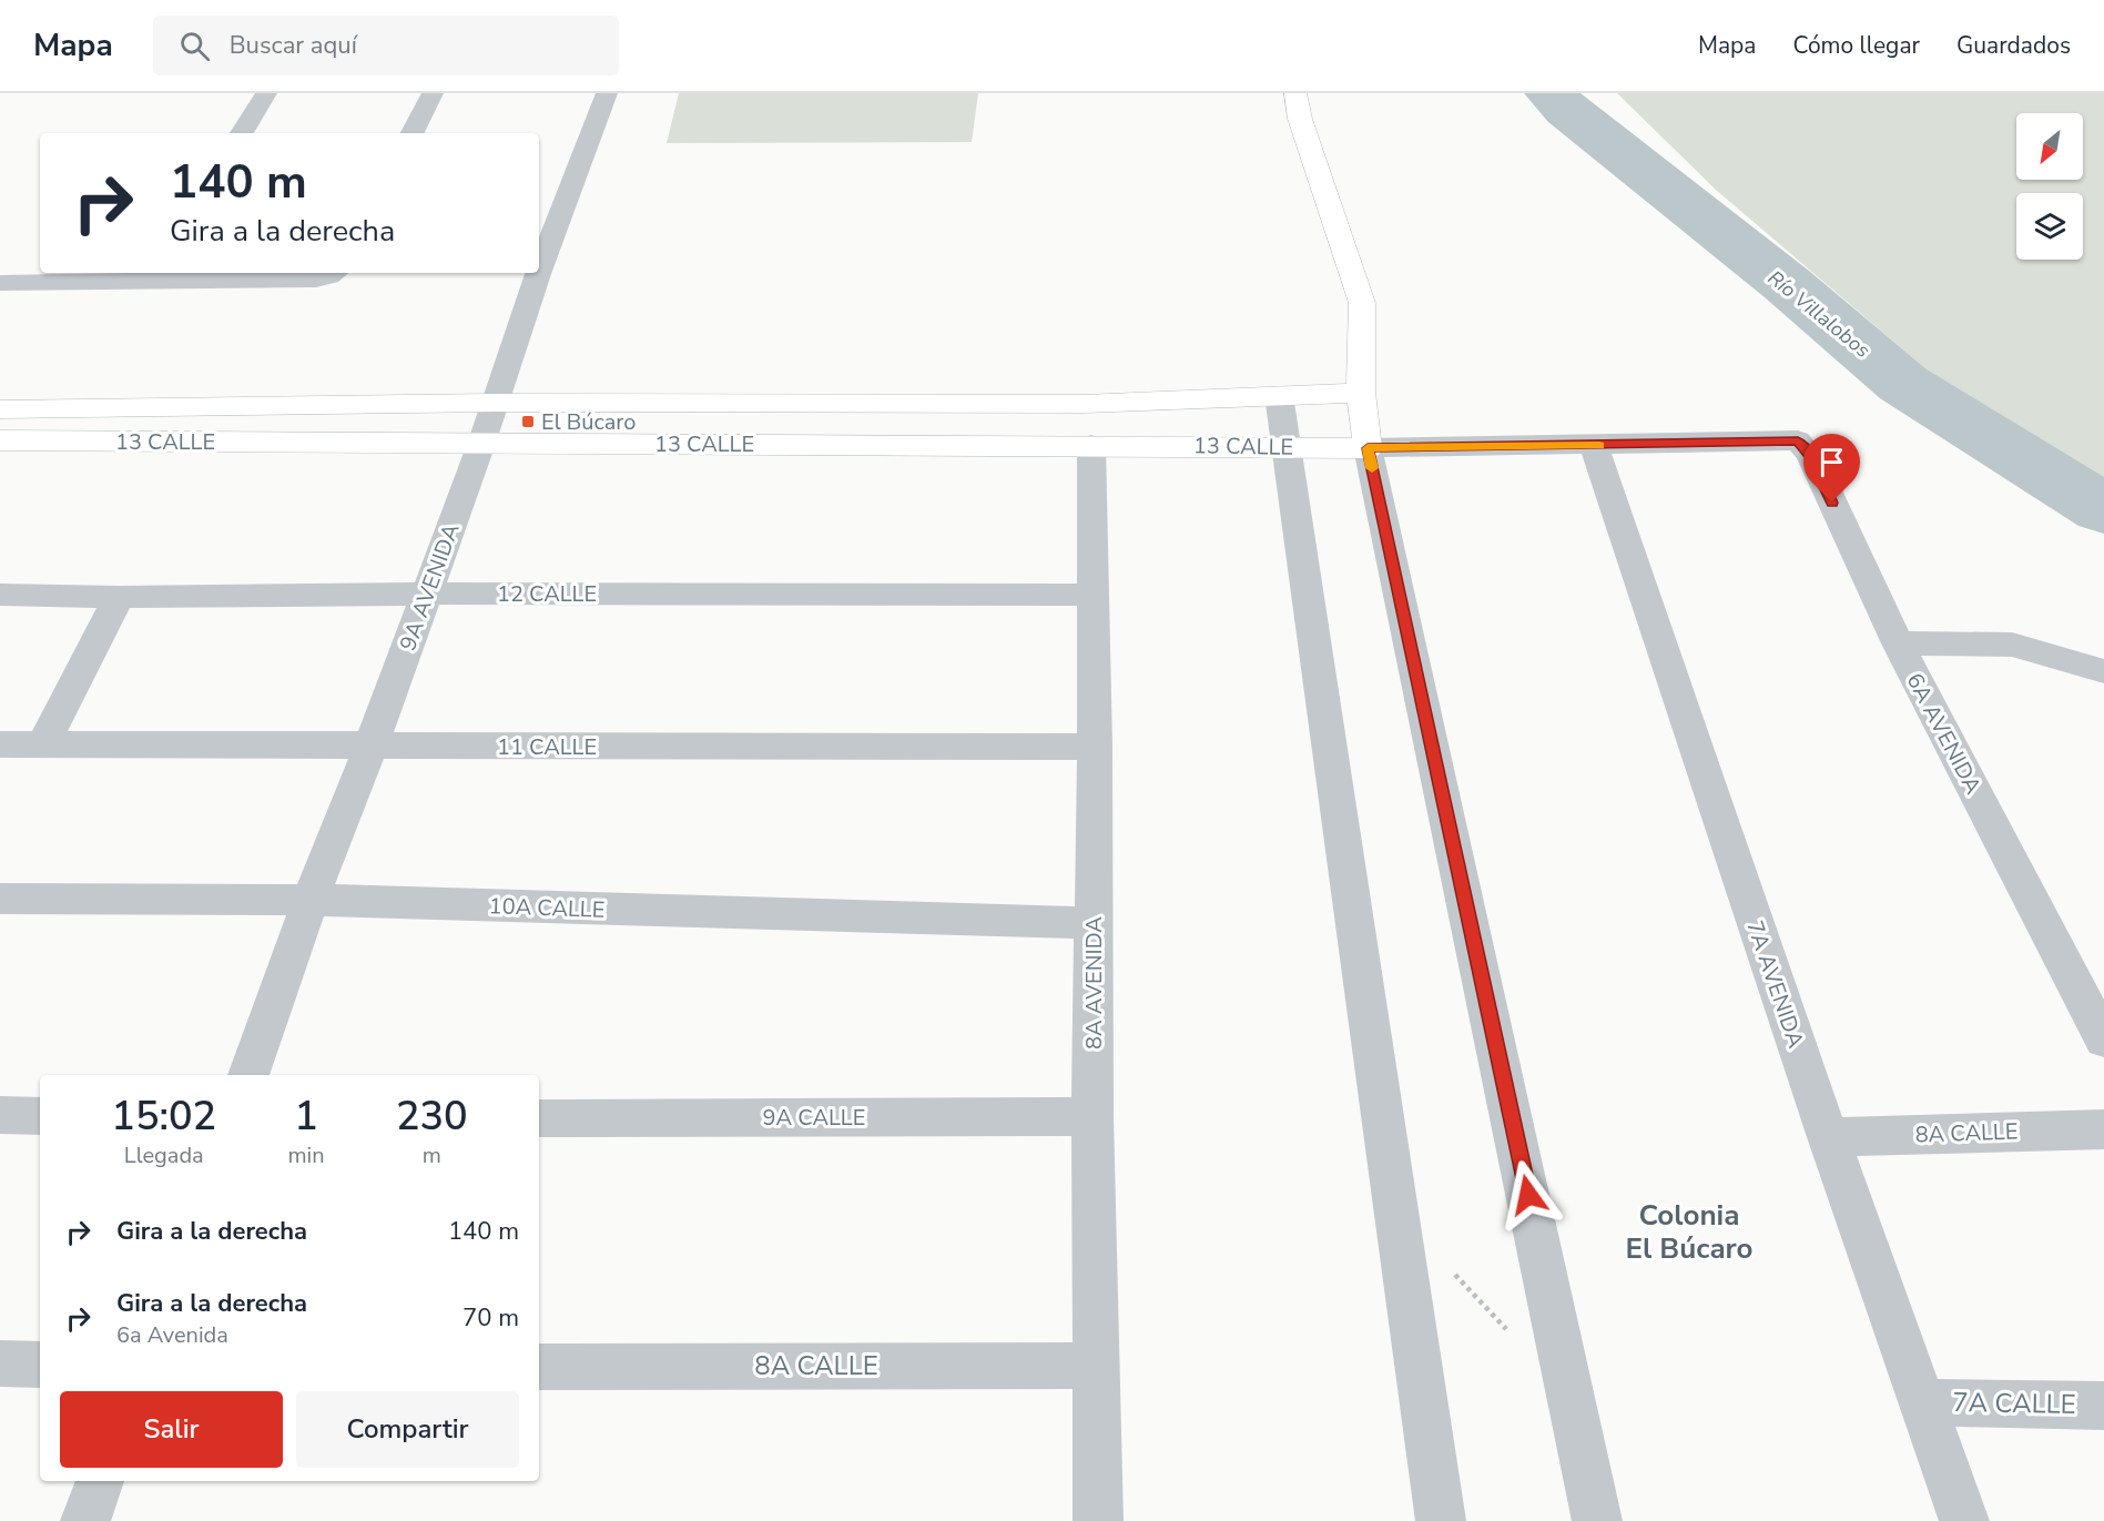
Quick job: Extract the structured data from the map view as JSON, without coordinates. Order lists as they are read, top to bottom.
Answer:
{
  "streets": {
    "main road": ["13 CALLE"],
    "street": [
      "9A AVENIDA",
      "12 CALLE",
      "6A AVENIDA",
      "11 CALLE",
      "10A CALLE",
      "8A AVENIDA",
      "7A AVENIDA",
      "9A CALLE",
      "8A CALLE",
      "7A CALLE"
    ]
  },
  "crossings": [
    ["13 CALLE", "9A AVENIDA"],
    ["13 CALLE", "8A AVENIDA"],
    ["9A AVENIDA", "12 CALLE"],
    ["9A AVENIDA", "11 CALLE"],
    ["9A AVENIDA", "10A CALLE"],
    ["12 CALLE", "8A AVENIDA"],
    ["6A AVENIDA", "7A AVENIDA"],
    ["11 CALLE", "8A AVENIDA"],
    ["10A CALLE", "8A AVENIDA"],
    ["8A AVENIDA", "9A CALLE"],
    ["8A AVENIDA", "8A CALLE"],
    ["7A AVENIDA", "8A CALLE"],
    ["7A AVENIDA", "7A CALLE"]
  ],
  "districts": ["Colonia El Búcaro"],
  "water": ["Río Villalobos"],
  "places": {
    "transit": ["El Búcaro"]
  },
  "north": "bottom left",
  "page": {
    "header": "Mapa",
    "search": "Buscar aquí",
    "nav": ["Mapa", "Cómo llegar", "Guardados"],
    "turn": ["140 m", "Gira a la derecha"],
    "eta": [
      "15:02",
      "Llegada",
      "1",
      "min",
      "230",
      "m"
    ],
    "list": [
      {
        "name": "Gira a la derecha",
        "value": "140 m"
      },
      {
        "name": "Gira a la derecha",
        "note": "6a Avenida",
        "value": "70 m"
      }
    ],
    "buttons": ["Salir", "Compartir"]
  }
}
